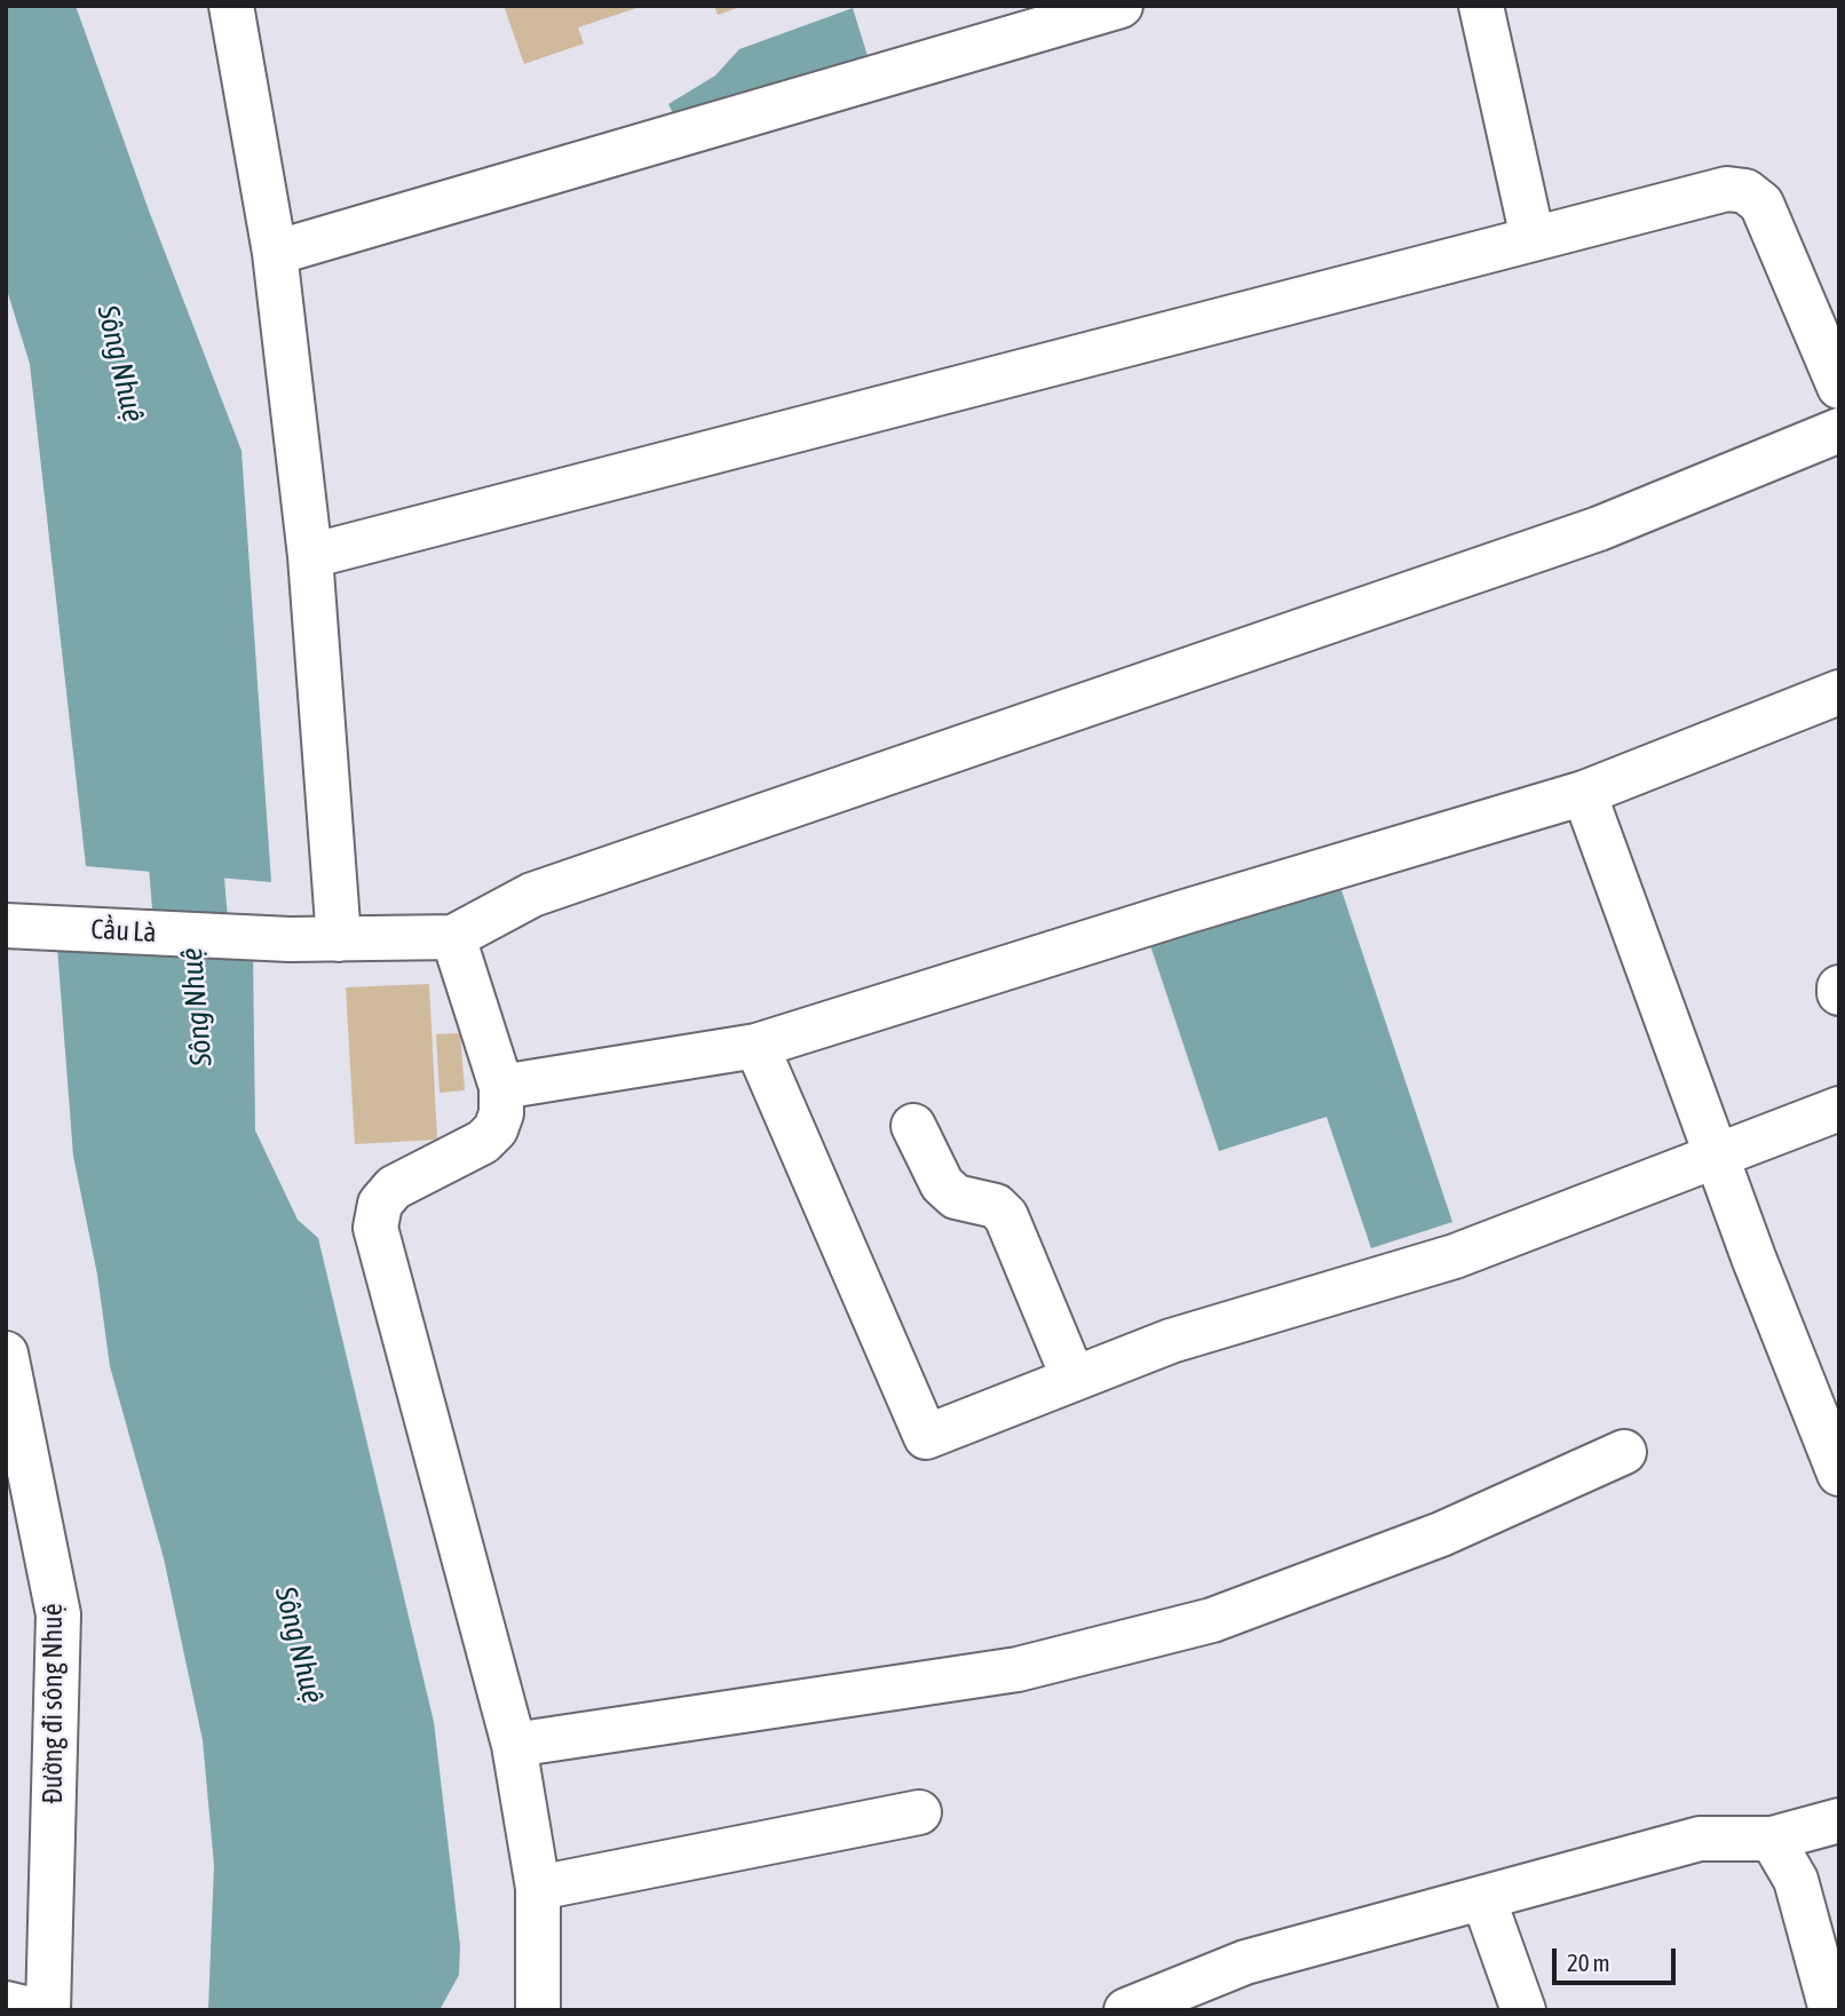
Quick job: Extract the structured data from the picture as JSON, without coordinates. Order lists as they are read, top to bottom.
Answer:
{
  "streets": {
    "street": ["Cầu Là", "Đường đi sông Nhuệ"]
  },
  "water": ["Sông Nhuệ"],
  "scale_bar": "20 m"
}
